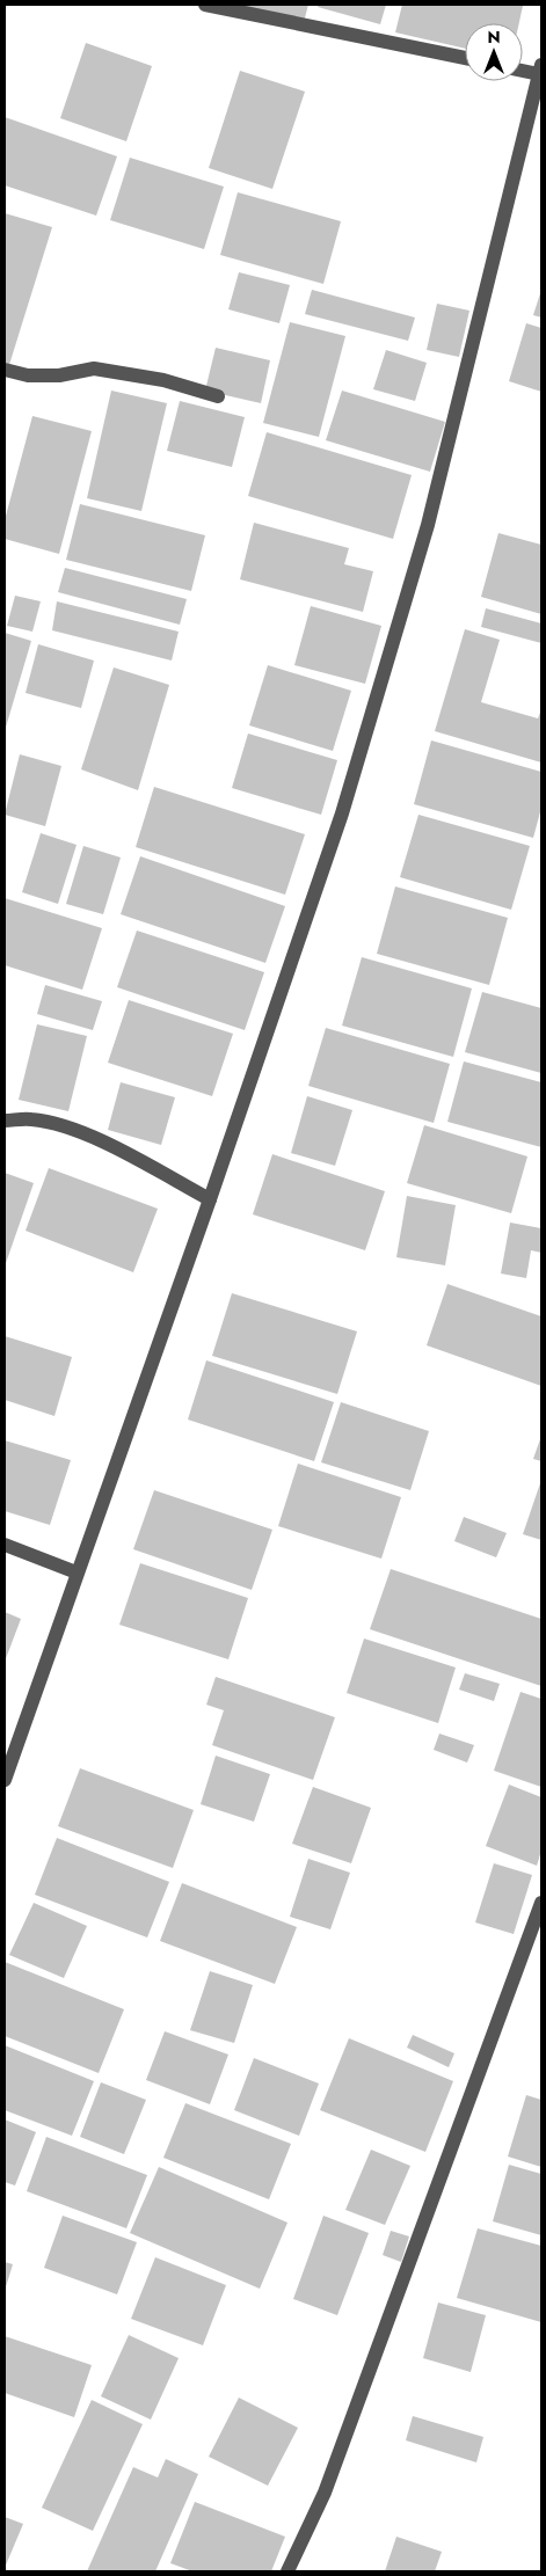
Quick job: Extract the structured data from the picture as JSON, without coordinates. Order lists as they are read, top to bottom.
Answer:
{
  "north": "top"
}
